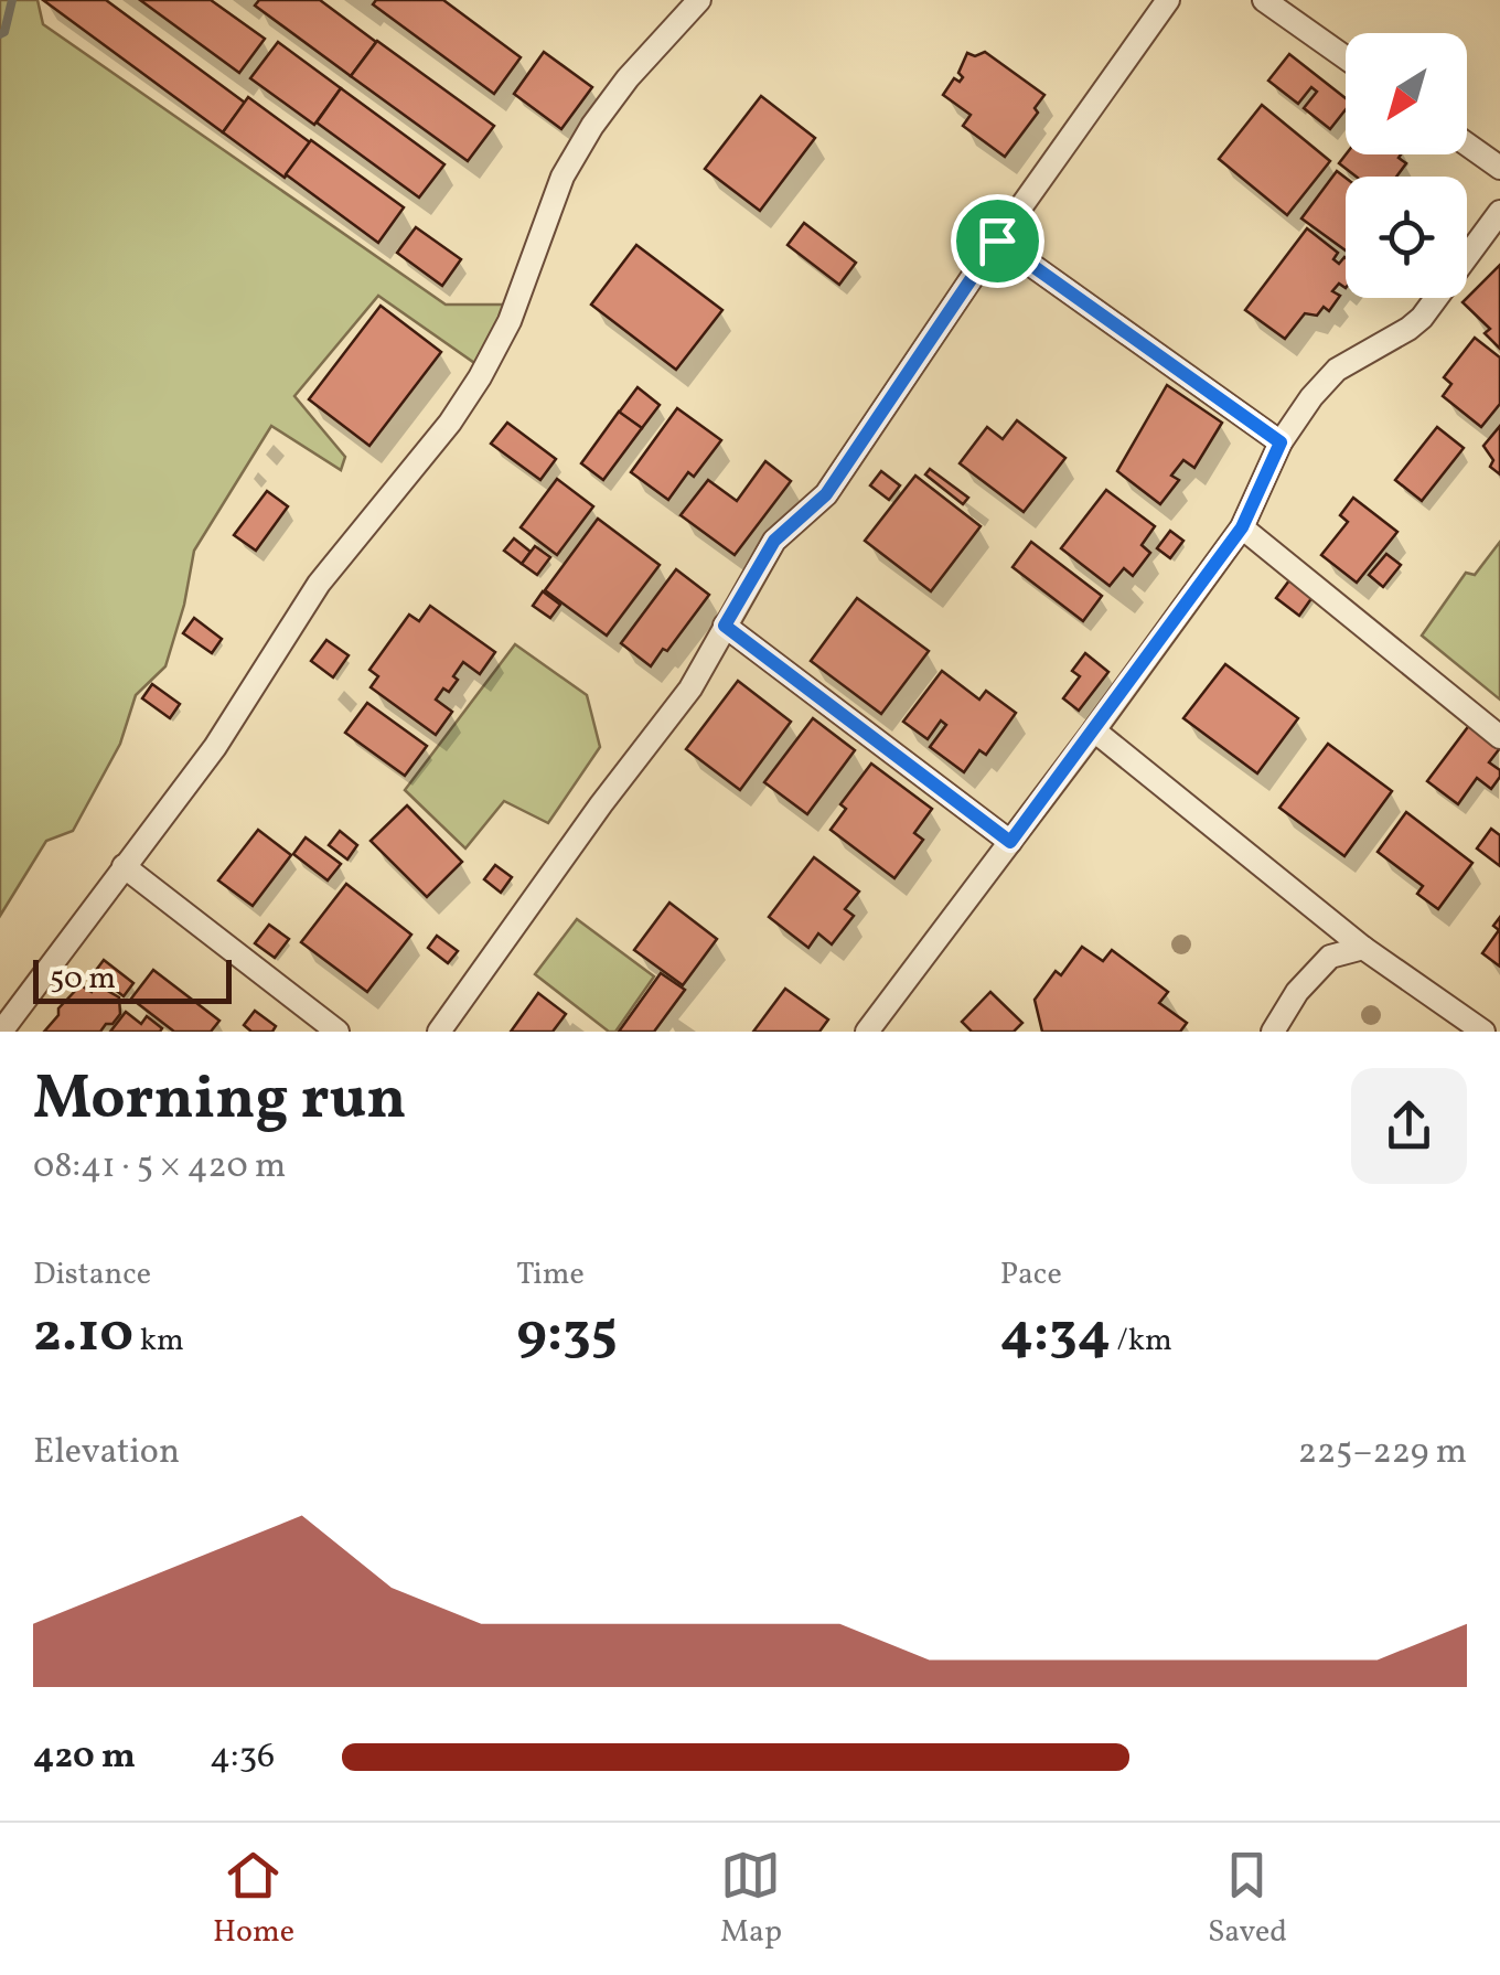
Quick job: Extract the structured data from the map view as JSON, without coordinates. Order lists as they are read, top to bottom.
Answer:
{
  "scale_bar": "50 m",
  "north": "bottom left",
  "page": {
    "scale": "50 m",
    "heading": ["Morning run", "08:41 · 5 × 420 m"],
    "stats": [
      ["Distance", "2.10 km"],
      ["Time", "9:35"],
      ["Pace", "4:34 /km"]
    ],
    "chart": ["Elevation", "225–229 m"],
    "list": [
      {
        "name": "420 m",
        "note": "4:36"
      }
    ],
    "tabs": ["Home", "Map", "Saved"]
  }
}
